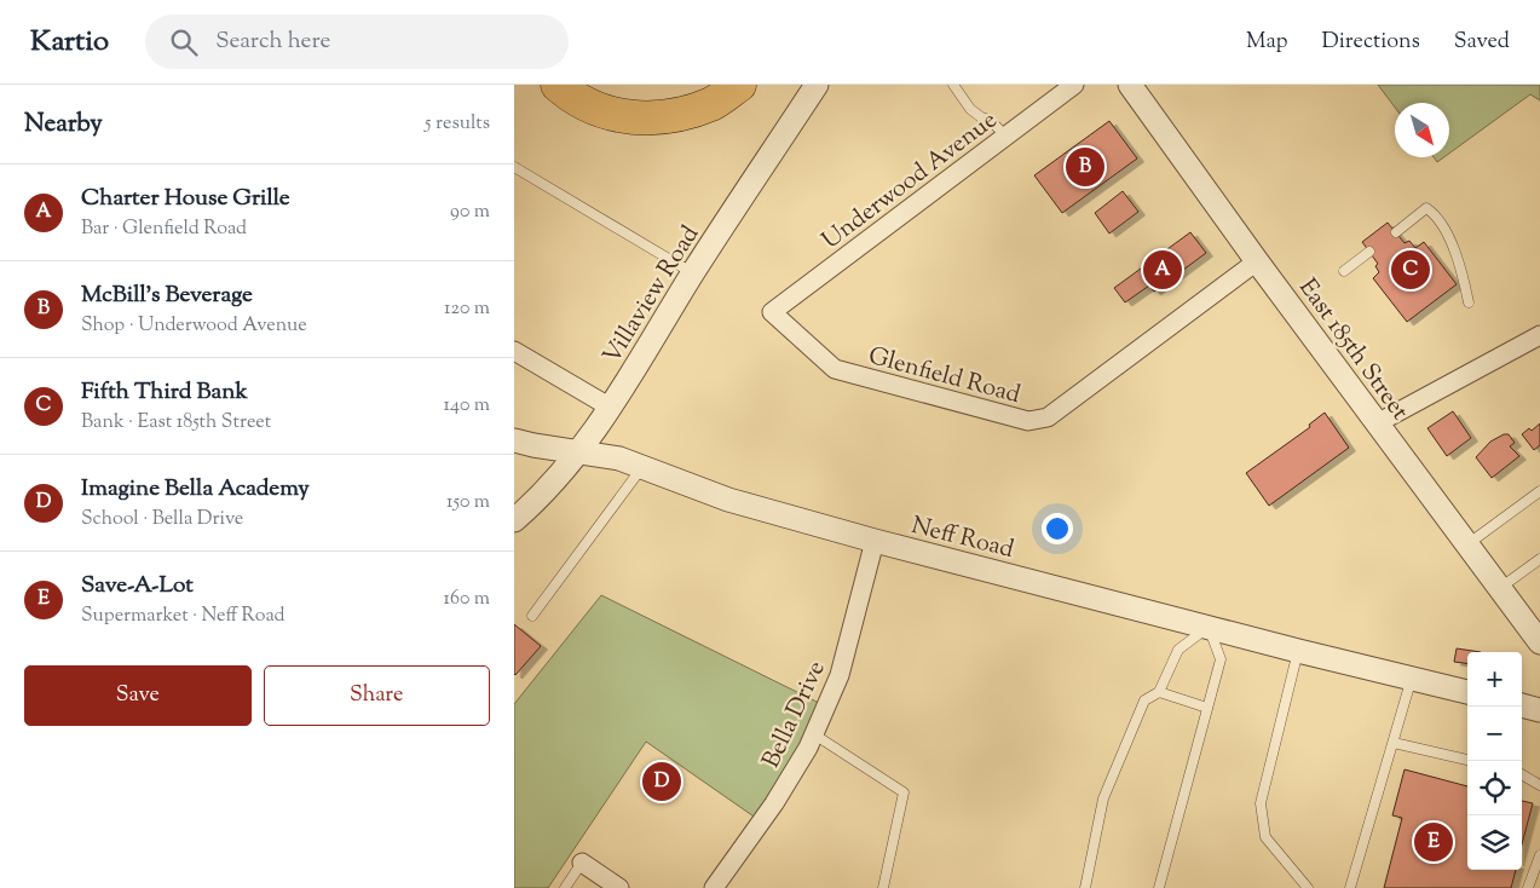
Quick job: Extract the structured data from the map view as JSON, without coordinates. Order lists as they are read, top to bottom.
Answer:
{
  "streets": {
    "street": [
      "Underwood Avenue",
      "Villaview Road",
      "East 185th Street",
      "Glenfield Road",
      "Neff Road",
      "Bella Drive"
    ]
  },
  "crossings": [
    ["Underwood Avenue", "Glenfield Road"],
    ["Villaview Road", "Neff Road"],
    ["East 185th Street", "Glenfield Road"],
    ["Neff Road", "Bella Drive"]
  ],
  "north": "bottom right",
  "page": {
    "header": "Kartio",
    "search": "Search here",
    "nav": ["Map", "Directions", "Saved"],
    "heading": ["Nearby", "5 results"],
    "pins": [
      "B",
      "A",
      "C",
      "D",
      "E"
    ],
    "list": [
      {
        "mark": "A",
        "name": "Charter House Grille",
        "note": "Bar · Glenfield Road",
        "value": "90 m"
      },
      {
        "mark": "B",
        "name": "McBill's Beverage",
        "note": "Shop · Underwood Avenue",
        "value": "120 m"
      },
      {
        "mark": "C",
        "name": "Fifth Third Bank",
        "note": "Bank · East 185th Street",
        "value": "140 m"
      },
      {
        "mark": "D",
        "name": "Imagine Bella Academy",
        "note": "School · Bella Drive",
        "value": "150 m"
      },
      {
        "mark": "E",
        "name": "Save-A-Lot",
        "note": "Supermarket · Neff Road",
        "value": "160 m"
      }
    ],
    "buttons": ["Save", "Share"],
    "map_buttons": ["+", "−"]
  }
}
